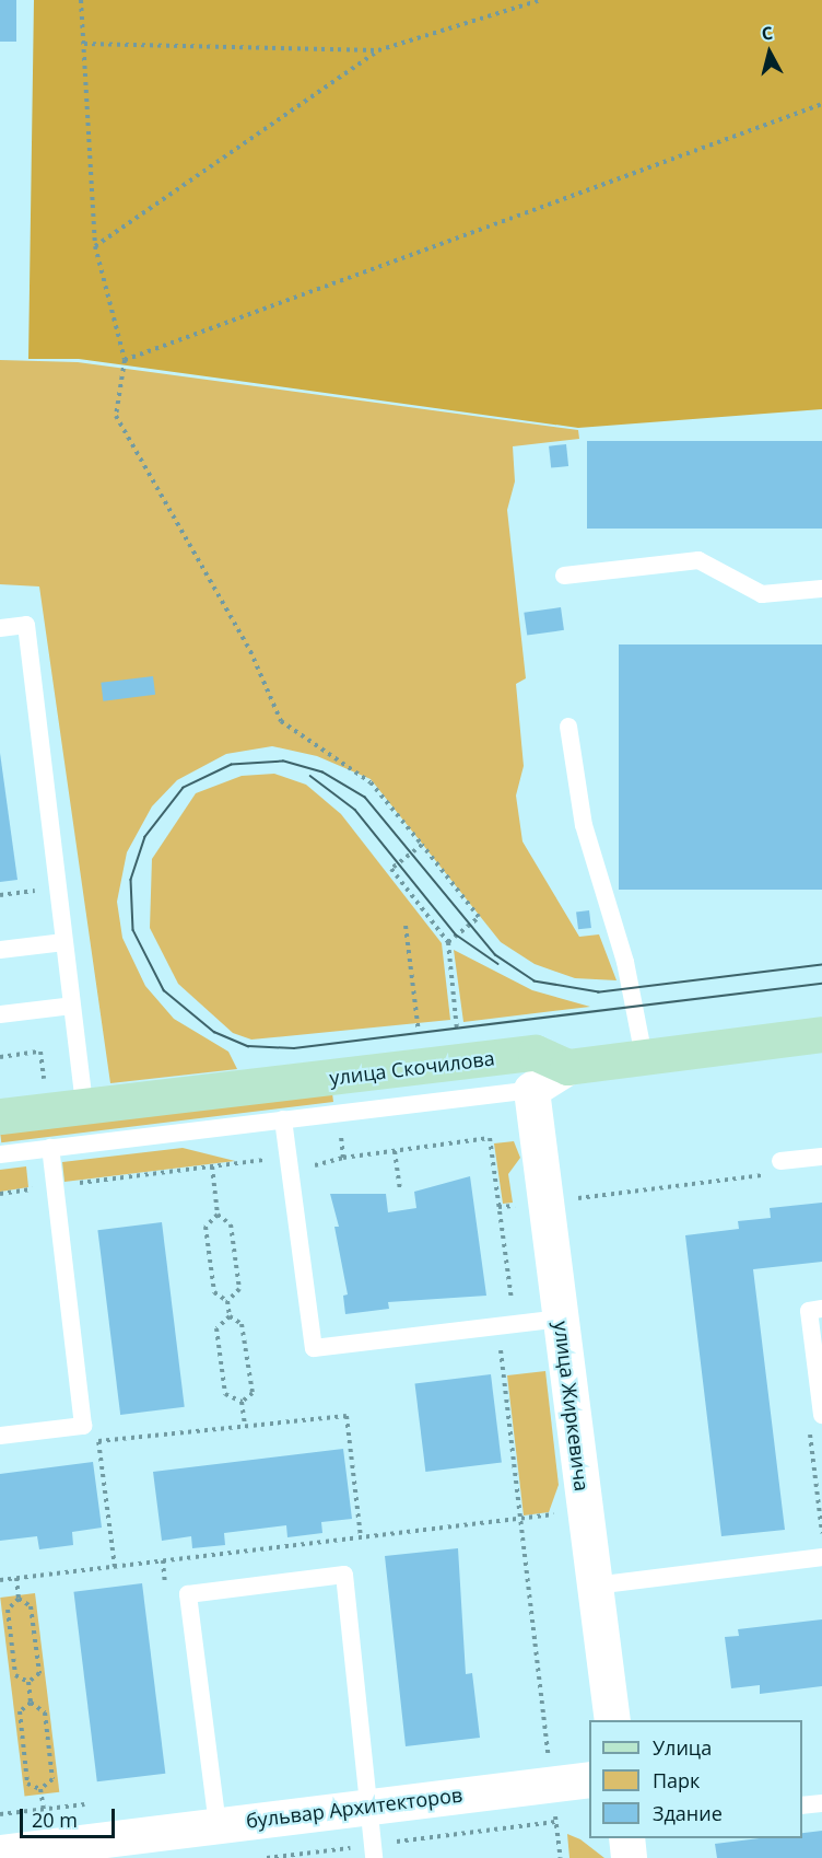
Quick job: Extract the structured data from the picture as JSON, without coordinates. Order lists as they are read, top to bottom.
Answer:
{
  "streets": {
    "street": ["улица Скочилова", "улица Жиркевича", "бульвар Архитекторов"]
  },
  "legend": ["Улица", "Парк", "Здание"],
  "scale_bar": "20 m",
  "north": "top"
}
